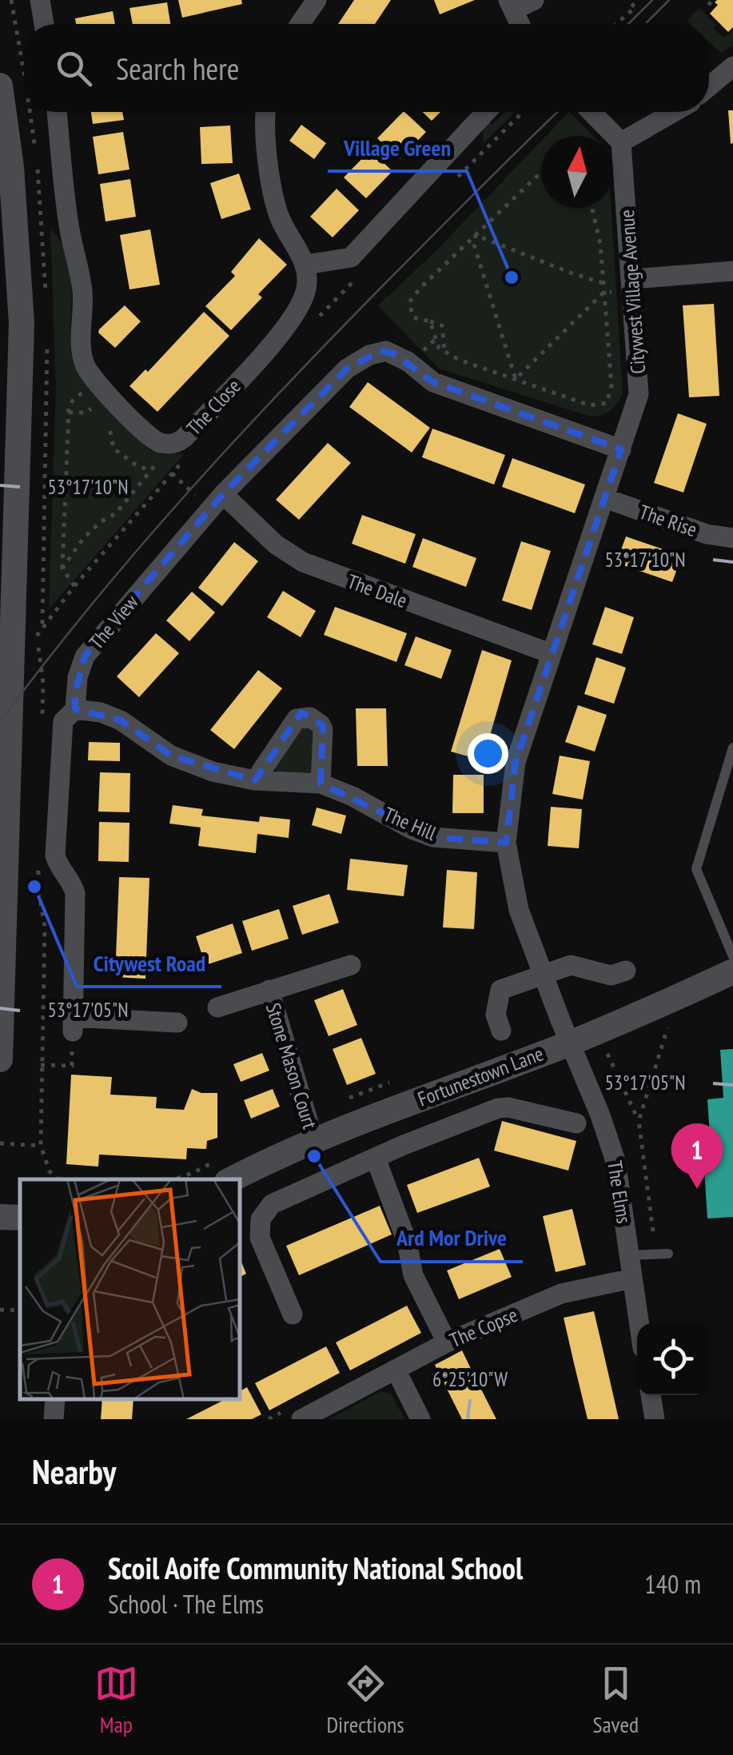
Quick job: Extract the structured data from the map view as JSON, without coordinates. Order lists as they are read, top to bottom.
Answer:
{
  "streets": {
    "street": [
      "Citywest Village Avenue",
      "The Close",
      "The Rise",
      "The Dale",
      "The View",
      "The Hill",
      "Stone Mason Court",
      "Fortunestown Lane",
      "The Elms",
      "The Copse"
    ]
  },
  "crossings": [
    ["Citywest Village Avenue", "The Rise"],
    ["Citywest Village Avenue", "The Dale"],
    ["Citywest Village Avenue", "The View"],
    ["Citywest Village Avenue", "The Hill"],
    ["Citywest Village Avenue", "Fortunestown Lane"],
    ["Citywest Village Avenue", "The Elms"],
    ["The Dale", "The View"],
    ["The View", "The Hill"],
    ["Stone Mason Court", "Fortunestown Lane"],
    ["Fortunestown Lane", "The Elms"],
    ["The Elms", "The Copse"]
  ],
  "places": ["Village Green", "Citywest Road", "Ard Mor Drive"],
  "north": "top",
  "page": {
    "search": "Search here",
    "pins": "1",
    "heading": "Nearby",
    "list": [
      {
        "mark": "1",
        "name": "Scoil Aoife Community National School",
        "note": "School · The Elms",
        "value": "140 m"
      }
    ],
    "nav": ["Map", "Directions", "Saved"]
  },
  "coordinates": ["53°17'10\"N", "53°17'05\"N", "6°25'10\"W"]
}
